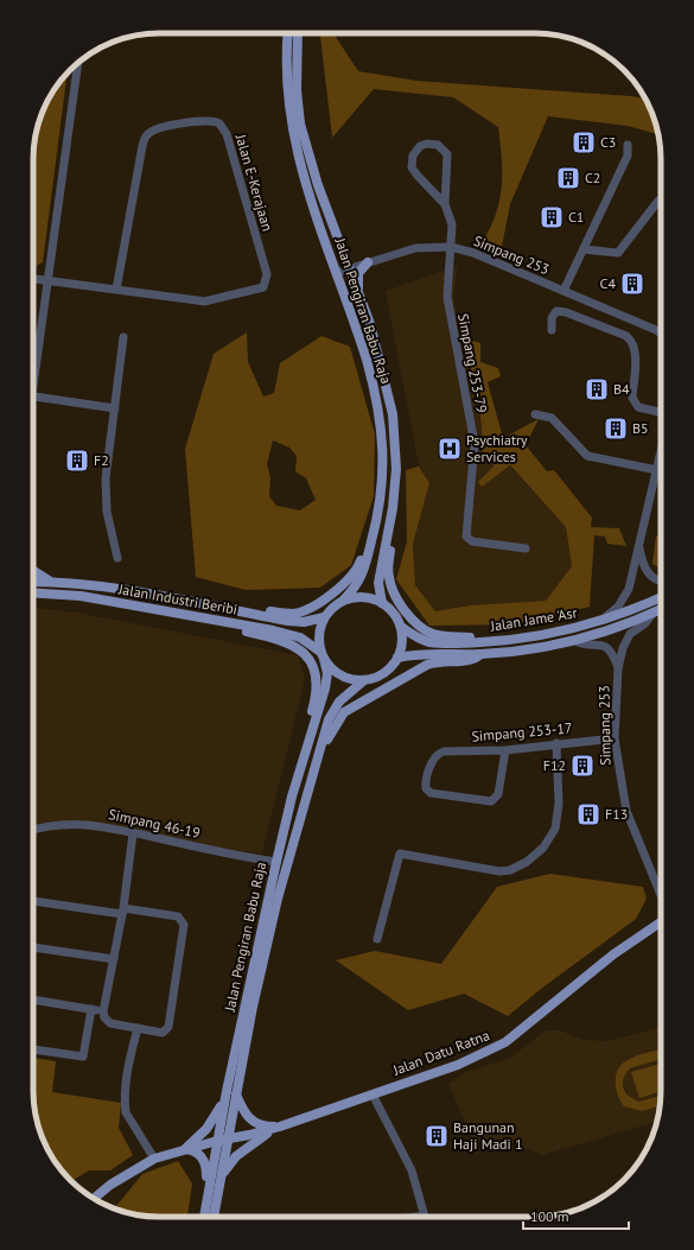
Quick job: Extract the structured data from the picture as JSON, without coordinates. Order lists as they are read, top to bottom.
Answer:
{
  "streets": {
    "main road": [
      "Jalan Pengiran Babu Raja",
      "Jalan Industri Beribi",
      "Jalan Jame 'Asr",
      "Jalan Datu Ratna"
    ],
    "street": [
      "Jalan E-Kerajaan",
      "Simpang 253",
      "Simpang 253-79",
      "Simpang 253-17",
      "Simpang 46-19"
    ]
  },
  "crossings": [
    ["Simpang 253", "Jalan Pengiran Babu Raja"],
    ["Simpang 253", "Simpang 253-79"],
    ["Simpang 253", "Jalan Jame 'Asr"],
    ["Simpang 253", "Simpang 253-17"],
    ["Jalan Pengiran Babu Raja", "Jalan Industri Beribi"],
    ["Jalan Pengiran Babu Raja", "Jalan Jame 'Asr"],
    ["Jalan Pengiran Babu Raja", "Simpang 46-19"],
    ["Jalan Pengiran Babu Raja", "Jalan Datu Ratna"],
    ["Jalan Industri Beribi", "Jalan Jame 'Asr"]
  ],
  "places": {
    "building": [
      "C3",
      "C2",
      "C1",
      "C4",
      "B4",
      "B5",
      "F2",
      "F12",
      "F13",
      "Bangunan Haji Madi 1"
    ],
    "hospital": ["Psychiatry Services"]
  },
  "scale_bar": "100 m"
}
